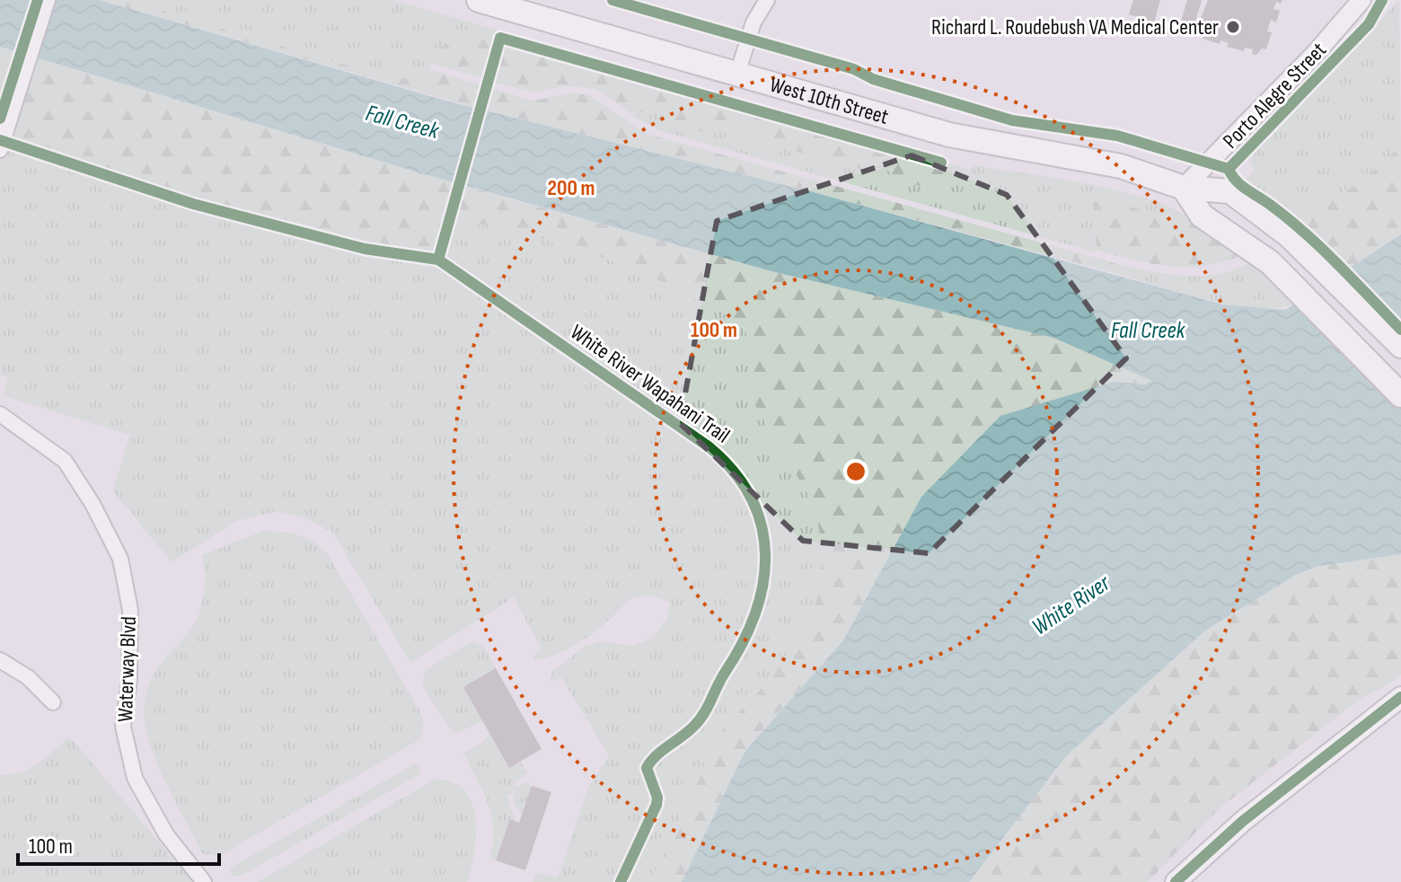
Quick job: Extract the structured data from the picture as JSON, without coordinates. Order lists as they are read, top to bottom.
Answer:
{
  "streets": {
    "main road": ["West 10th Street"],
    "street": ["Porto Alegre Street", "Waterway Blvd"],
    "cycle path": ["White River Wapahani Trail"]
  },
  "crossings": [
    ["Porto Alegre Street", "West 10th Street"]
  ],
  "water": ["Fall Creek", "White River"],
  "places": ["Richard L. Roudebush VA Medical Center"],
  "scale_bar": "100 m",
  "rings": ["200 m", "100 m"]
}
